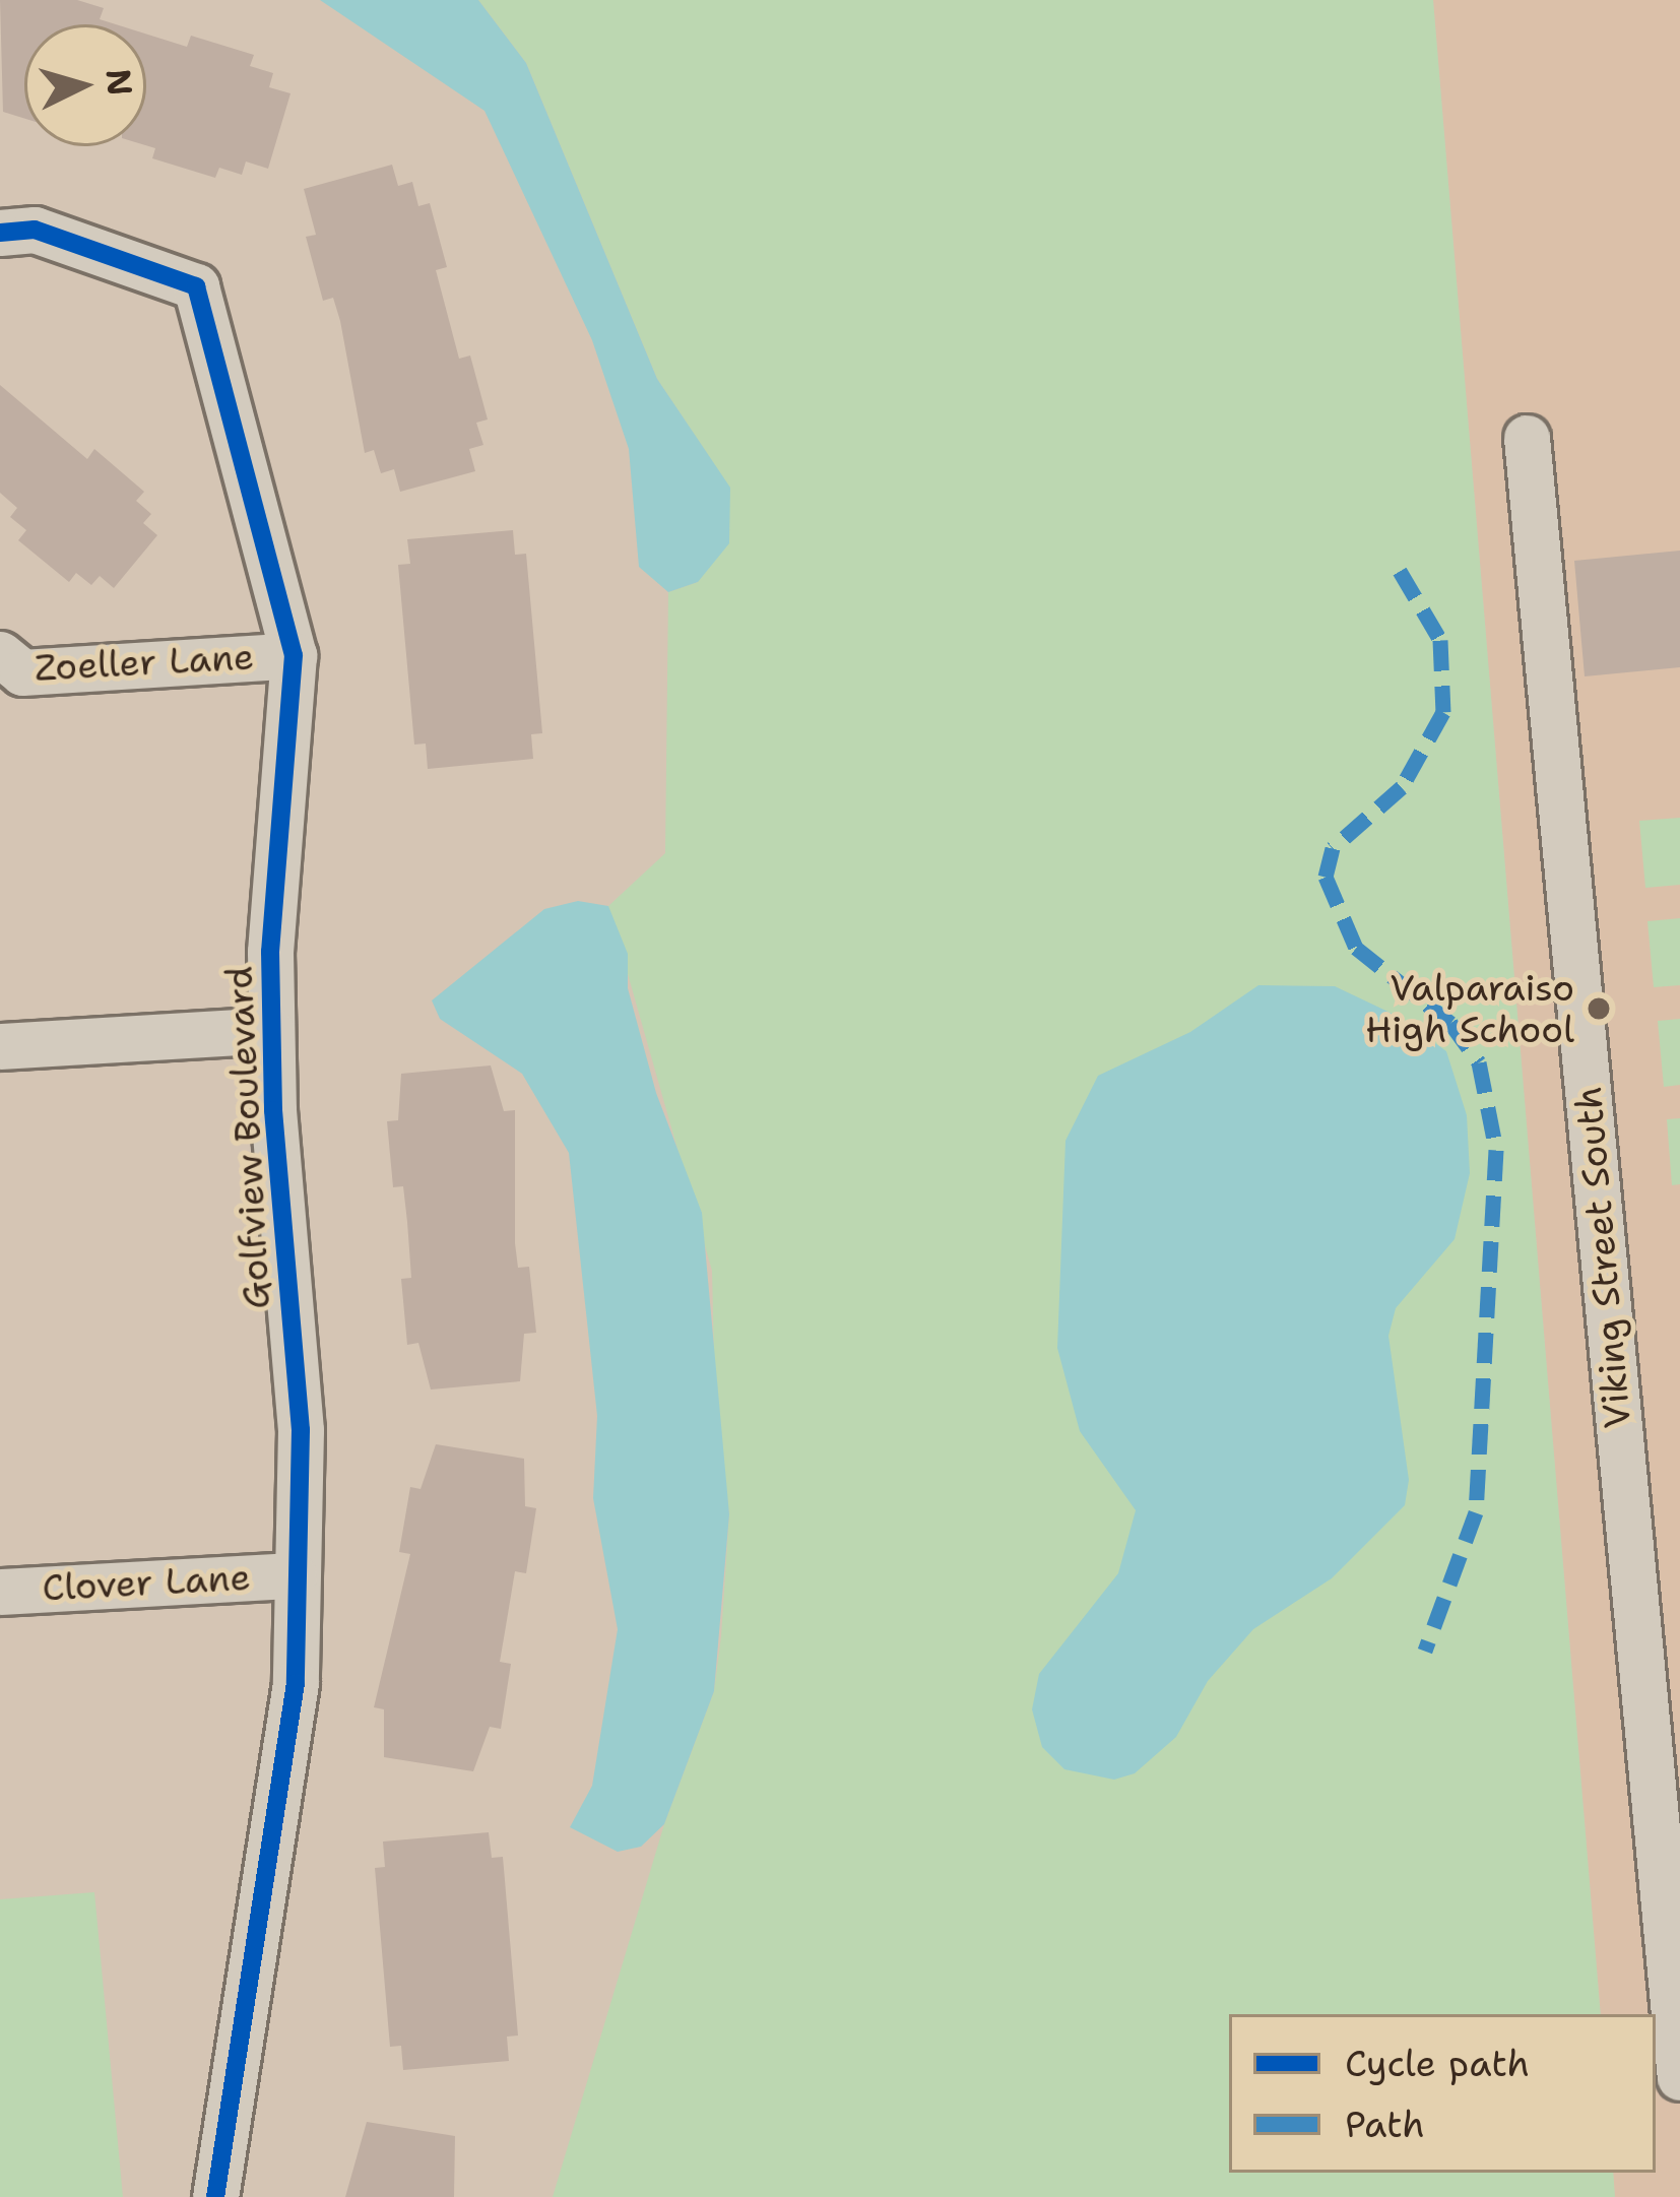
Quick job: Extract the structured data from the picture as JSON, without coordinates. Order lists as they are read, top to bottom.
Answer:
{
  "streets": {
    "street": [
      "Zoeller Lane",
      "Golfview Boulevard",
      "Viking Street South",
      "Clover Lane"
    ]
  },
  "crossings": [
    ["Zoeller Lane", "Golfview Boulevard"],
    ["Golfview Boulevard", "Clover Lane"]
  ],
  "places": ["Valparaiso High School"],
  "legend": ["Cycle path", "Path"],
  "north": "right"
}
